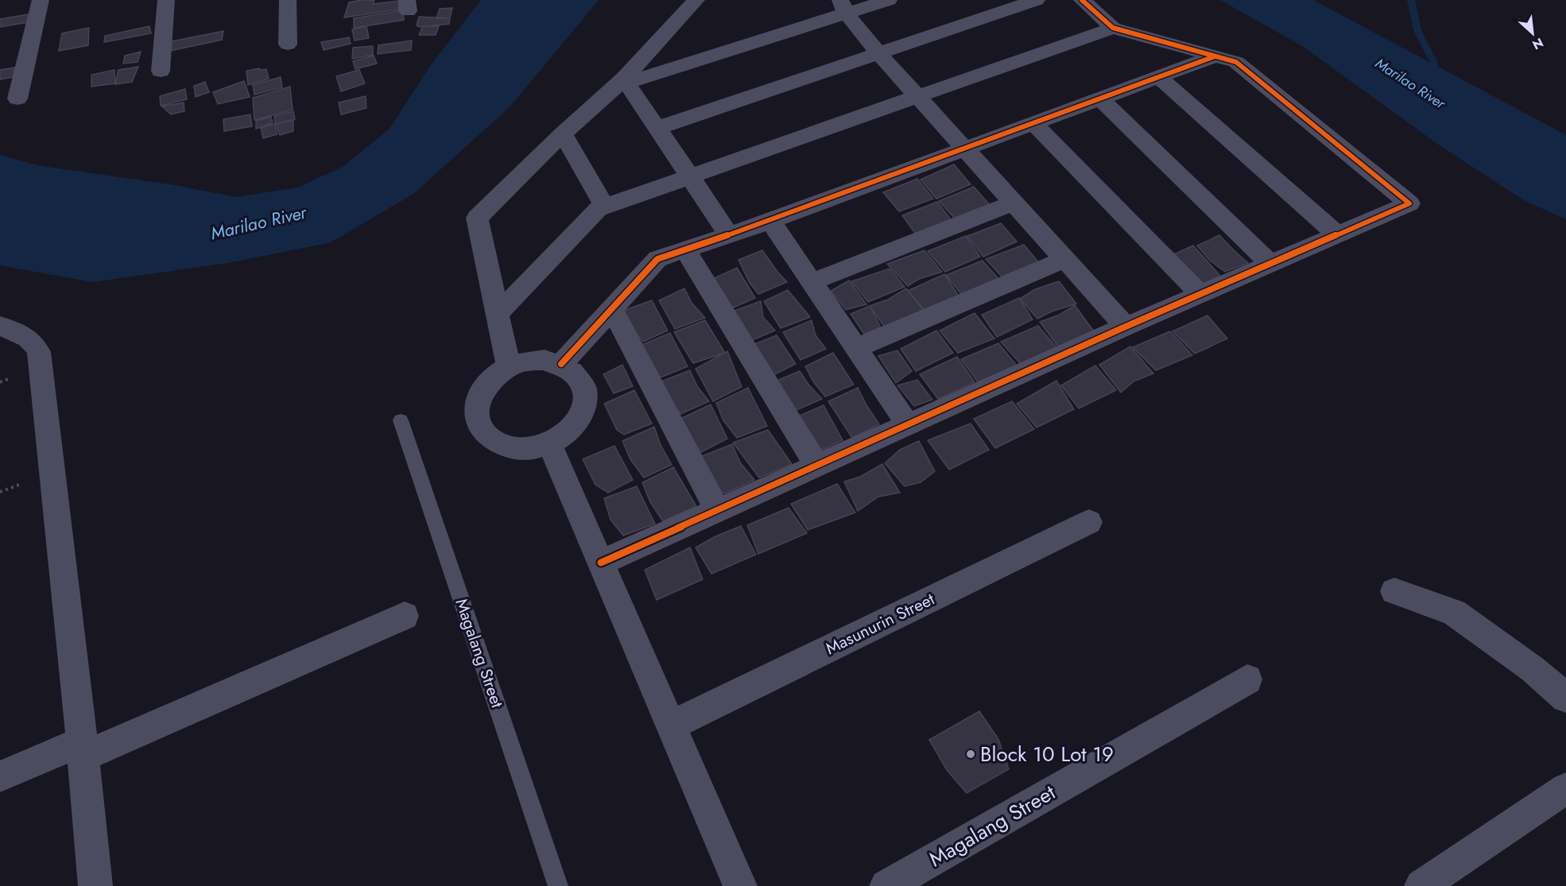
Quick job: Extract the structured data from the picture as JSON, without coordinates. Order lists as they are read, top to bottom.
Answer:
{
  "streets": {
    "street": ["Masunurin Street", "Magalang Street"]
  },
  "water": ["Marilao River"],
  "places": ["Block 10 Lot 19"],
  "north": "bottom right"
}
